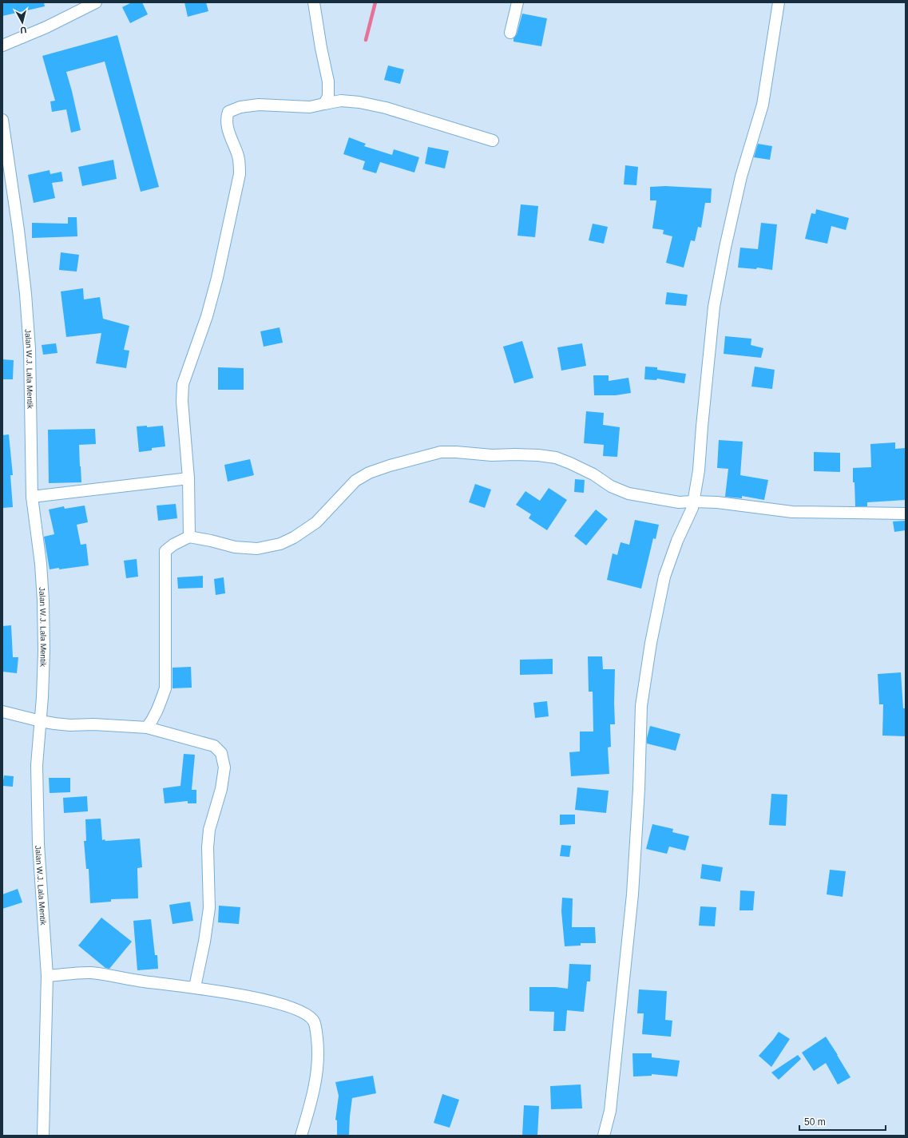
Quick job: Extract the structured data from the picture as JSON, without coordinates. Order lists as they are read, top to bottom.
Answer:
{
  "streets": {
    "street": ["Jalan W.J. Lala Mentik"]
  },
  "scale_bar": "50 m",
  "north": "bottom"
}
